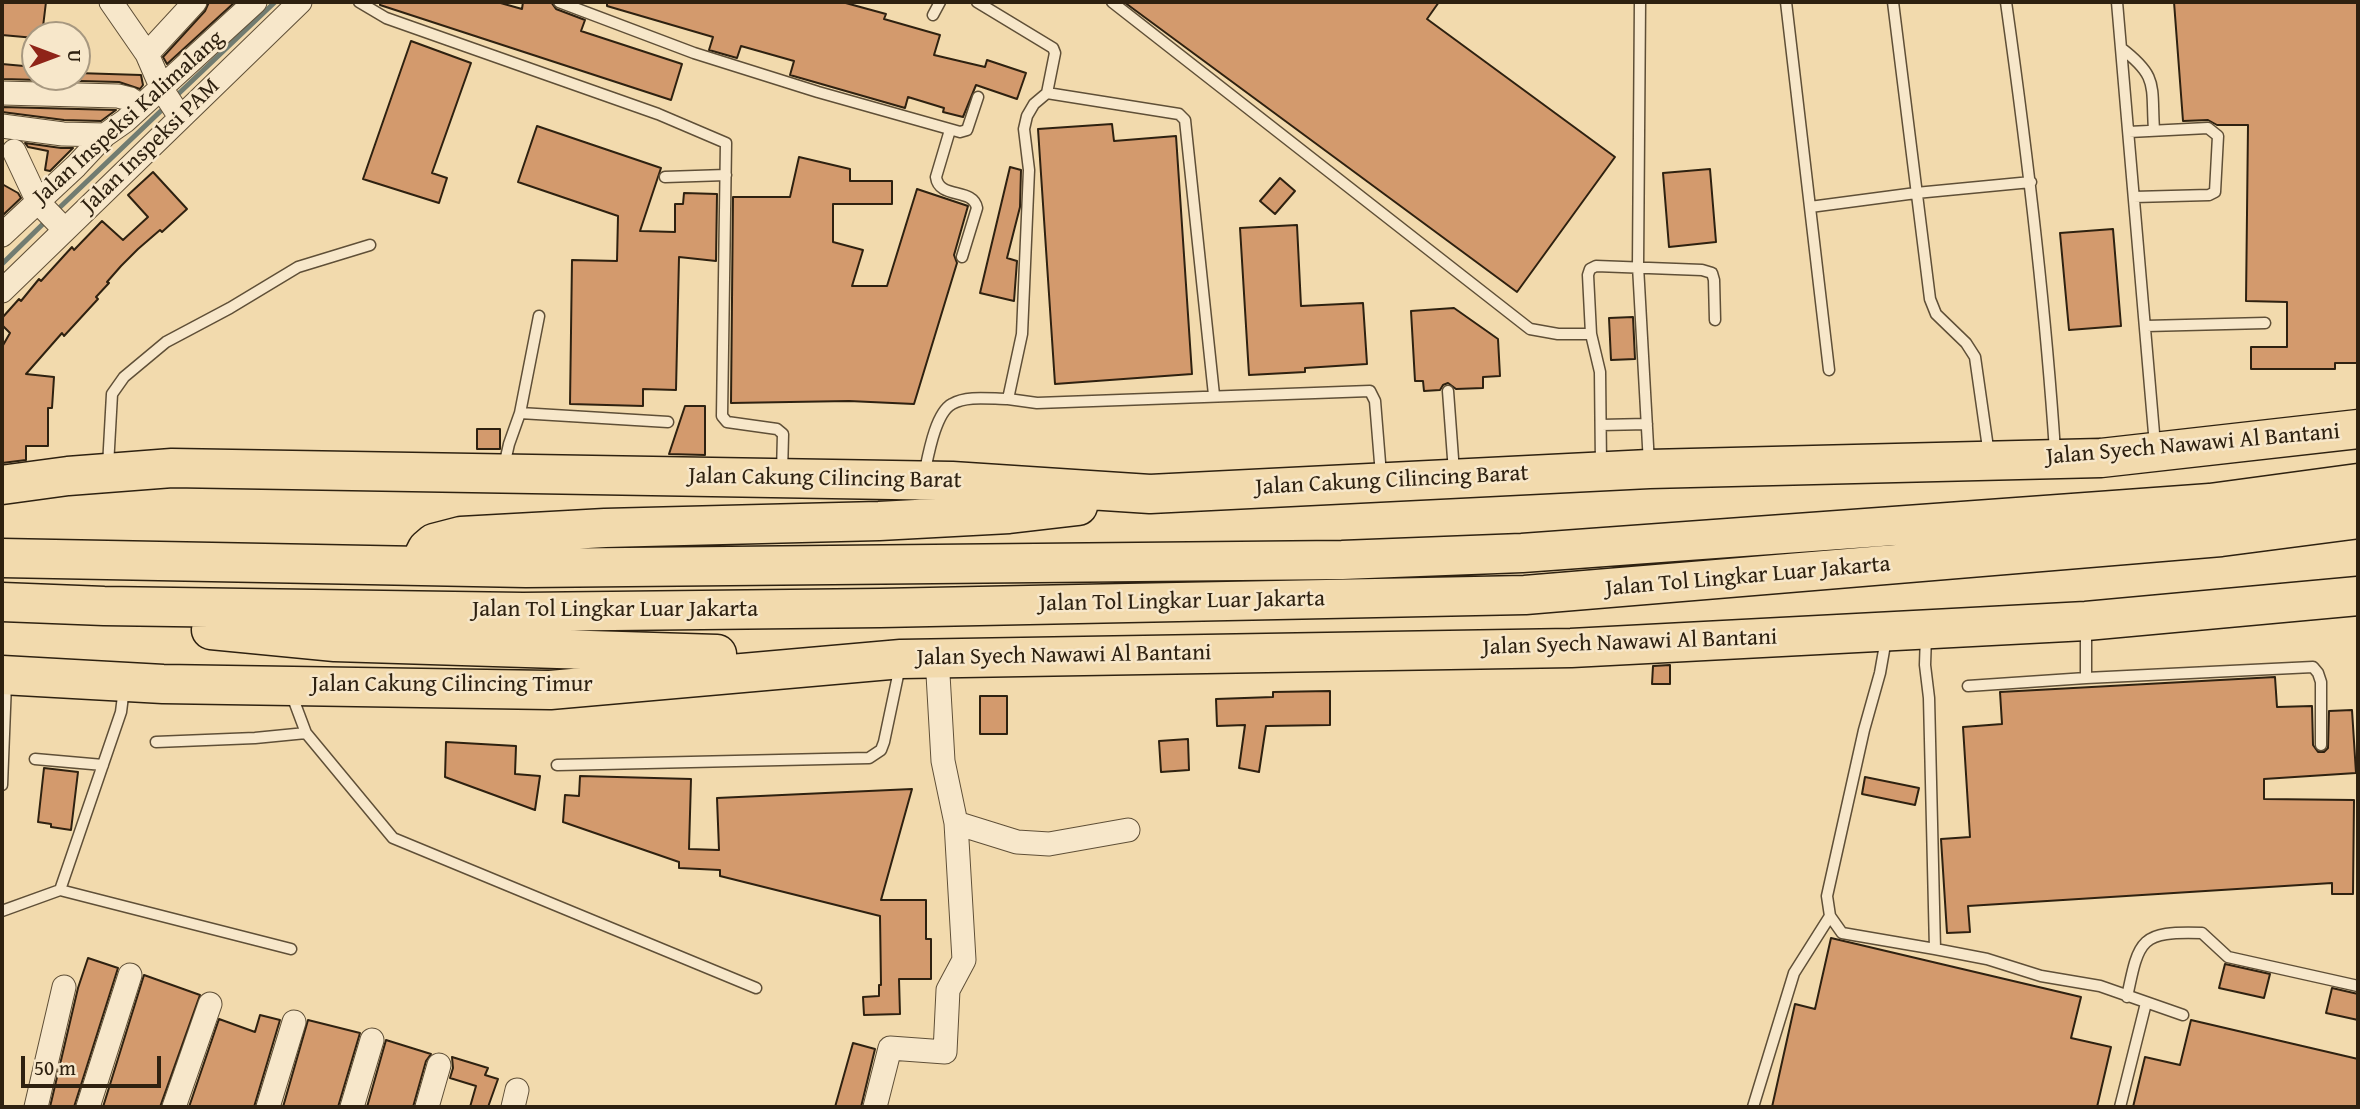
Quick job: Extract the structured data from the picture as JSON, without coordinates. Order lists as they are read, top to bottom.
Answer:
{
  "streets": {
    "highway": [
      "Jalan Syech Nawawi Al Bantani",
      "Jalan Cakung Cilincing Barat",
      "Jalan Tol Lingkar Luar Jakarta",
      "Jalan Cakung Cilincing Timur"
    ],
    "street": ["Jalan Inspeksi Kalimalang", "Jalan Inspeksi PAM"]
  },
  "crossings": [
    ["Jalan Inspeksi Kalimalang", "Jalan Inspeksi PAM"],
    ["Jalan Syech Nawawi Al Bantani", "Jalan Cakung Cilincing Barat"],
    ["Jalan Syech Nawawi Al Bantani", "Jalan Cakung Cilincing Timur"]
  ],
  "scale_bar": "50 m",
  "north": "right"
}
